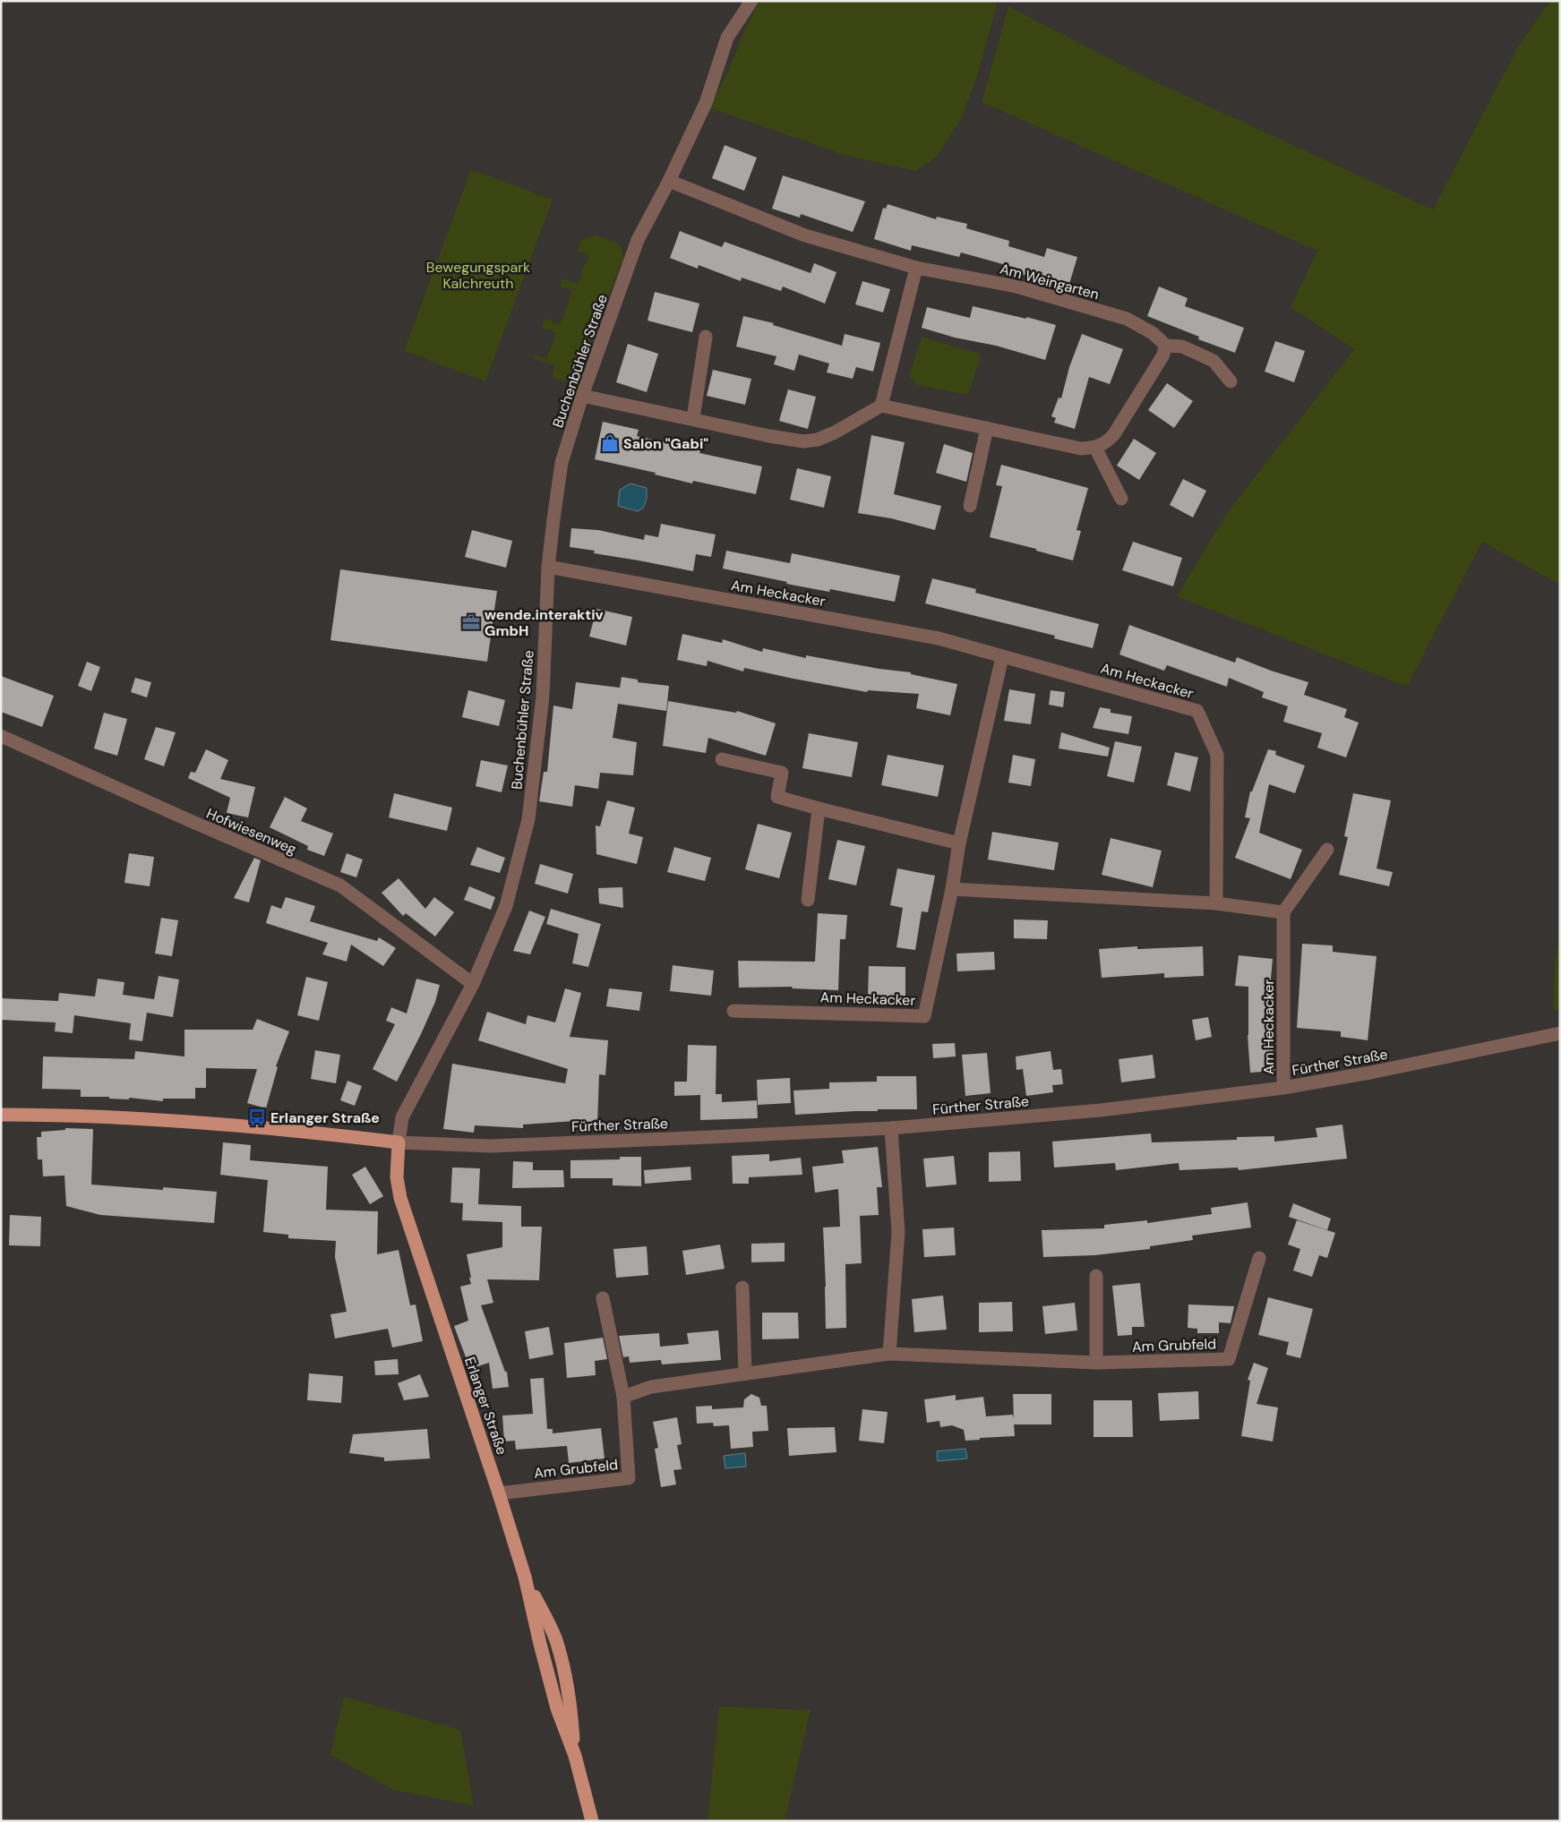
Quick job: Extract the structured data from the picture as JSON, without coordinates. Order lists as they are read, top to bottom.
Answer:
{
  "streets": {
    "main road": ["Erlanger Straße"],
    "street": [
      "Am Weingarten",
      "Buchenbühler Straße",
      "Am Heckacker",
      "Hofwiesenweg",
      "Fürther Straße",
      "Am Grubfeld"
    ]
  },
  "crossings": [
    ["Am Weingarten", "Buchenbühler Straße"],
    ["Buchenbühler Straße", "Am Heckacker"],
    ["Buchenbühler Straße", "Hofwiesenweg"],
    ["Buchenbühler Straße", "Fürther Straße"],
    ["Buchenbühler Straße", "Erlanger Straße"],
    ["Am Heckacker", "Fürther Straße"],
    ["Fürther Straße", "Erlanger Straße"],
    ["Am Grubfeld", "Erlanger Straße"]
  ],
  "parks": ["Bewegungspark Kalchreuth"],
  "places": {
    "shop": ["Salon \"Gabi\""],
    "office": ["wende.interaktiv GmbH"],
    "bus stop": ["Erlanger Straße"]
  }
}
